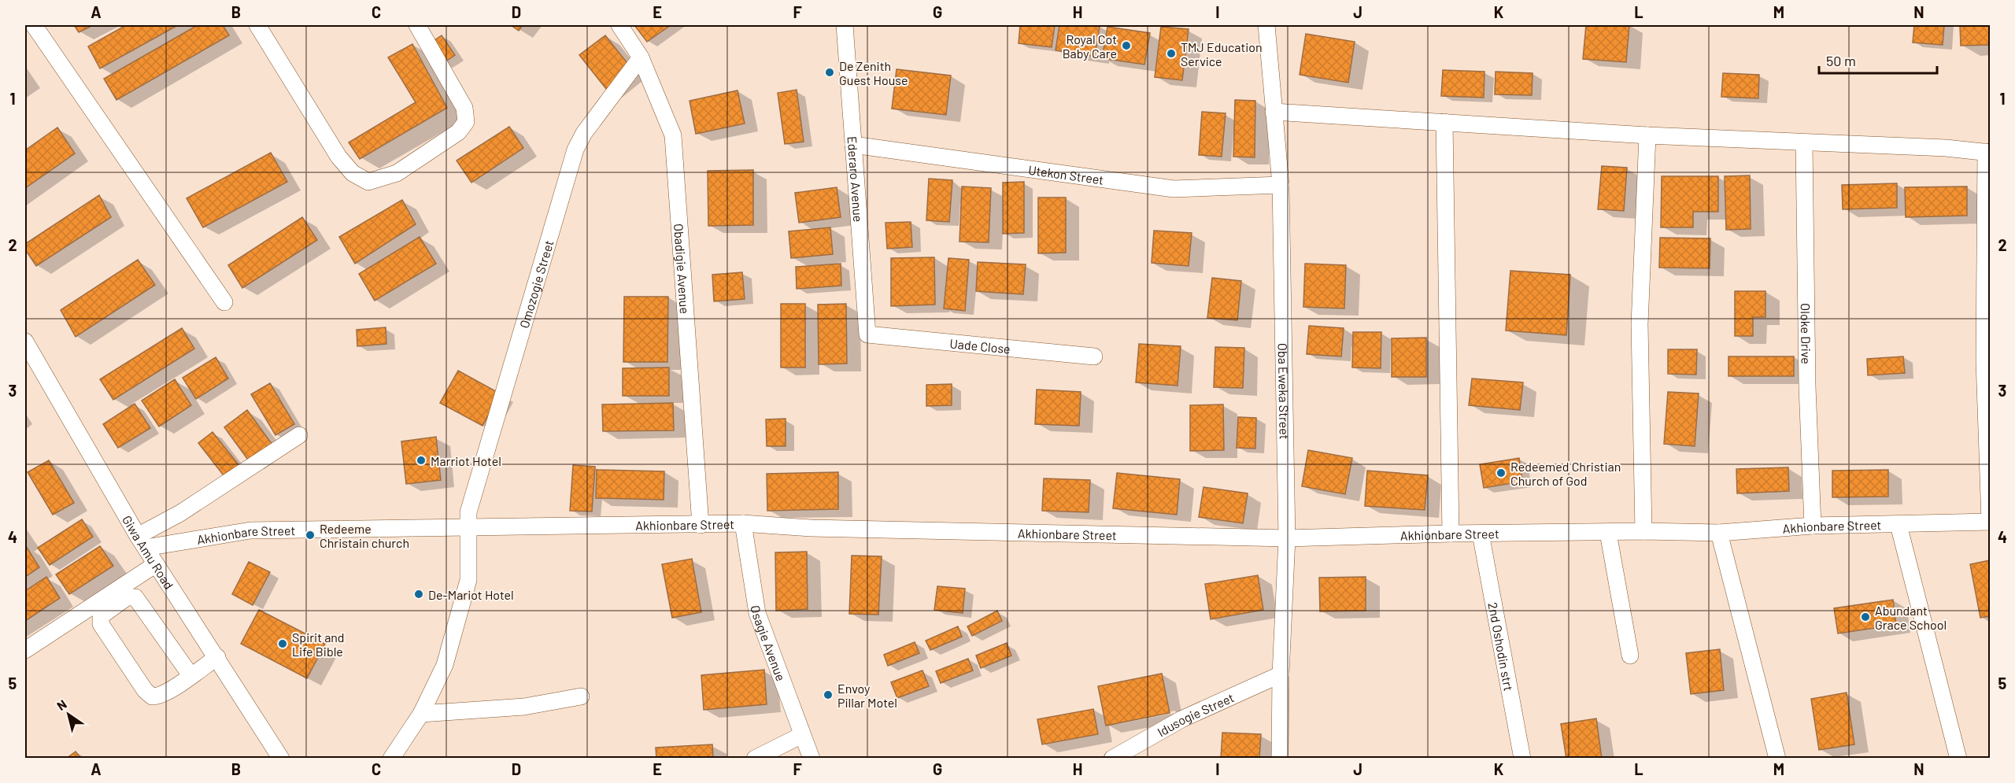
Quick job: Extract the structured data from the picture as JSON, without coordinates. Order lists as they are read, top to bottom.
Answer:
{
  "streets": {
    "street": [
      "Utekon Street",
      "Ederaro Avenue",
      "Obadigie Avenue",
      "Omozogie Street",
      "Oloke Drive",
      "Uade Close",
      "Oba Eweka Street",
      "Akhionbare Street",
      "Giwa Amu Road",
      "Osagie Avenue",
      "2nd Oshodin strt",
      "Idusogie Street"
    ]
  },
  "crossings": [
    ["Utekon Street", "Ederaro Avenue"],
    ["Utekon Street", "Oba Eweka Street"],
    ["Ederaro Avenue", "Uade Close"],
    ["Obadigie Avenue", "Omozogie Street"],
    ["Obadigie Avenue", "Akhionbare Street"],
    ["Omozogie Street", "Akhionbare Street"],
    ["Oloke Drive", "Akhionbare Street"],
    ["Oba Eweka Street", "Akhionbare Street"],
    ["Oba Eweka Street", "Idusogie Street"],
    ["Akhionbare Street", "Giwa Amu Road"],
    ["Akhionbare Street", "Osagie Avenue"],
    ["Akhionbare Street", "2nd Oshodin strt"]
  ],
  "places": [
    "Royal Cot Baby Care",
    "TMJ Education Service",
    "De Zenith Guest House",
    "Marriot Hotel",
    "Redeemed Christian Church of God",
    "Redeeme Christain church",
    "De-Mariot Hotel",
    "Abundant Grace School",
    "Spirit and Life Bible",
    "Envoy Pillar Motel"
  ],
  "scale_bar": "50 m",
  "north": "top left",
  "grid": {
    "columns": [
      "A",
      "B",
      "C",
      "D",
      "E",
      "F",
      "G",
      "H",
      "I",
      "J",
      "K",
      "L",
      "M",
      "N"
    ],
    "rows": [
      "1",
      "2",
      "3",
      "4",
      "5"
    ]
  }
}
